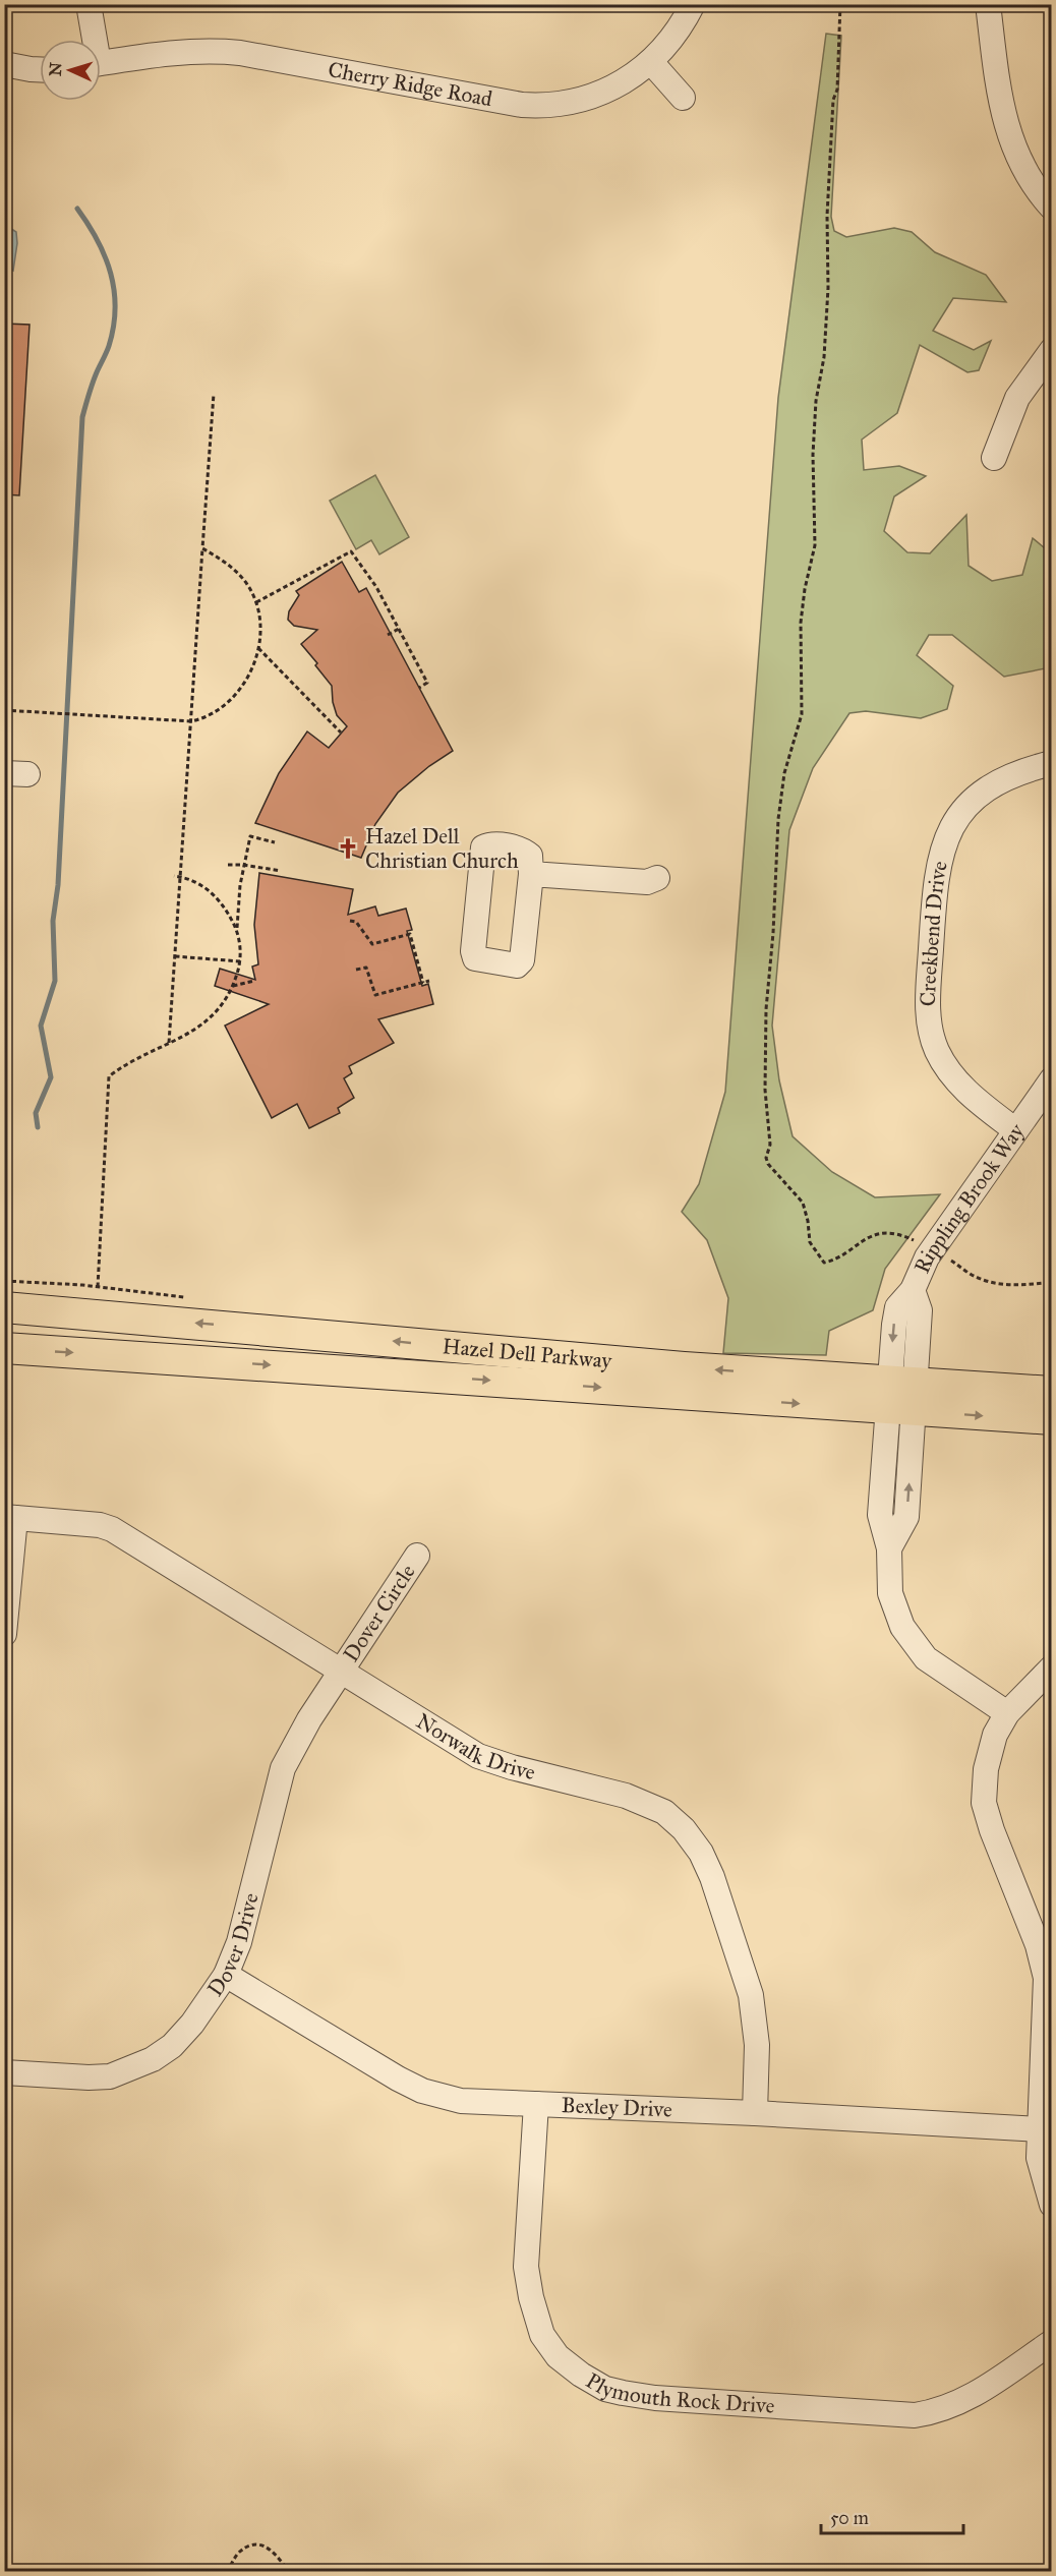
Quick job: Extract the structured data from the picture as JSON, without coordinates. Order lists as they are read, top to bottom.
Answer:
{
  "streets": {
    "main road": ["Hazel Dell Parkway"],
    "street": [
      "Cherry Ridge Road",
      "Creekbend Drive",
      "Rippling Brook Way",
      "Dover Circle",
      "Norwalk Drive",
      "Dover Drive",
      "Bexley Drive",
      "Plymouth Rock Drive"
    ]
  },
  "crossings": [
    ["Creekbend Drive", "Rippling Brook Way"],
    ["Rippling Brook Way", "Hazel Dell Parkway"],
    ["Dover Circle", "Norwalk Drive"],
    ["Dover Circle", "Dover Drive"],
    ["Norwalk Drive", "Dover Drive"],
    ["Norwalk Drive", "Bexley Drive"],
    ["Dover Drive", "Bexley Drive"],
    ["Bexley Drive", "Plymouth Rock Drive"]
  ],
  "places": {
    "church": ["Hazel Dell Christian Church"]
  },
  "scale_bar": "50 m",
  "north": "left"
}
